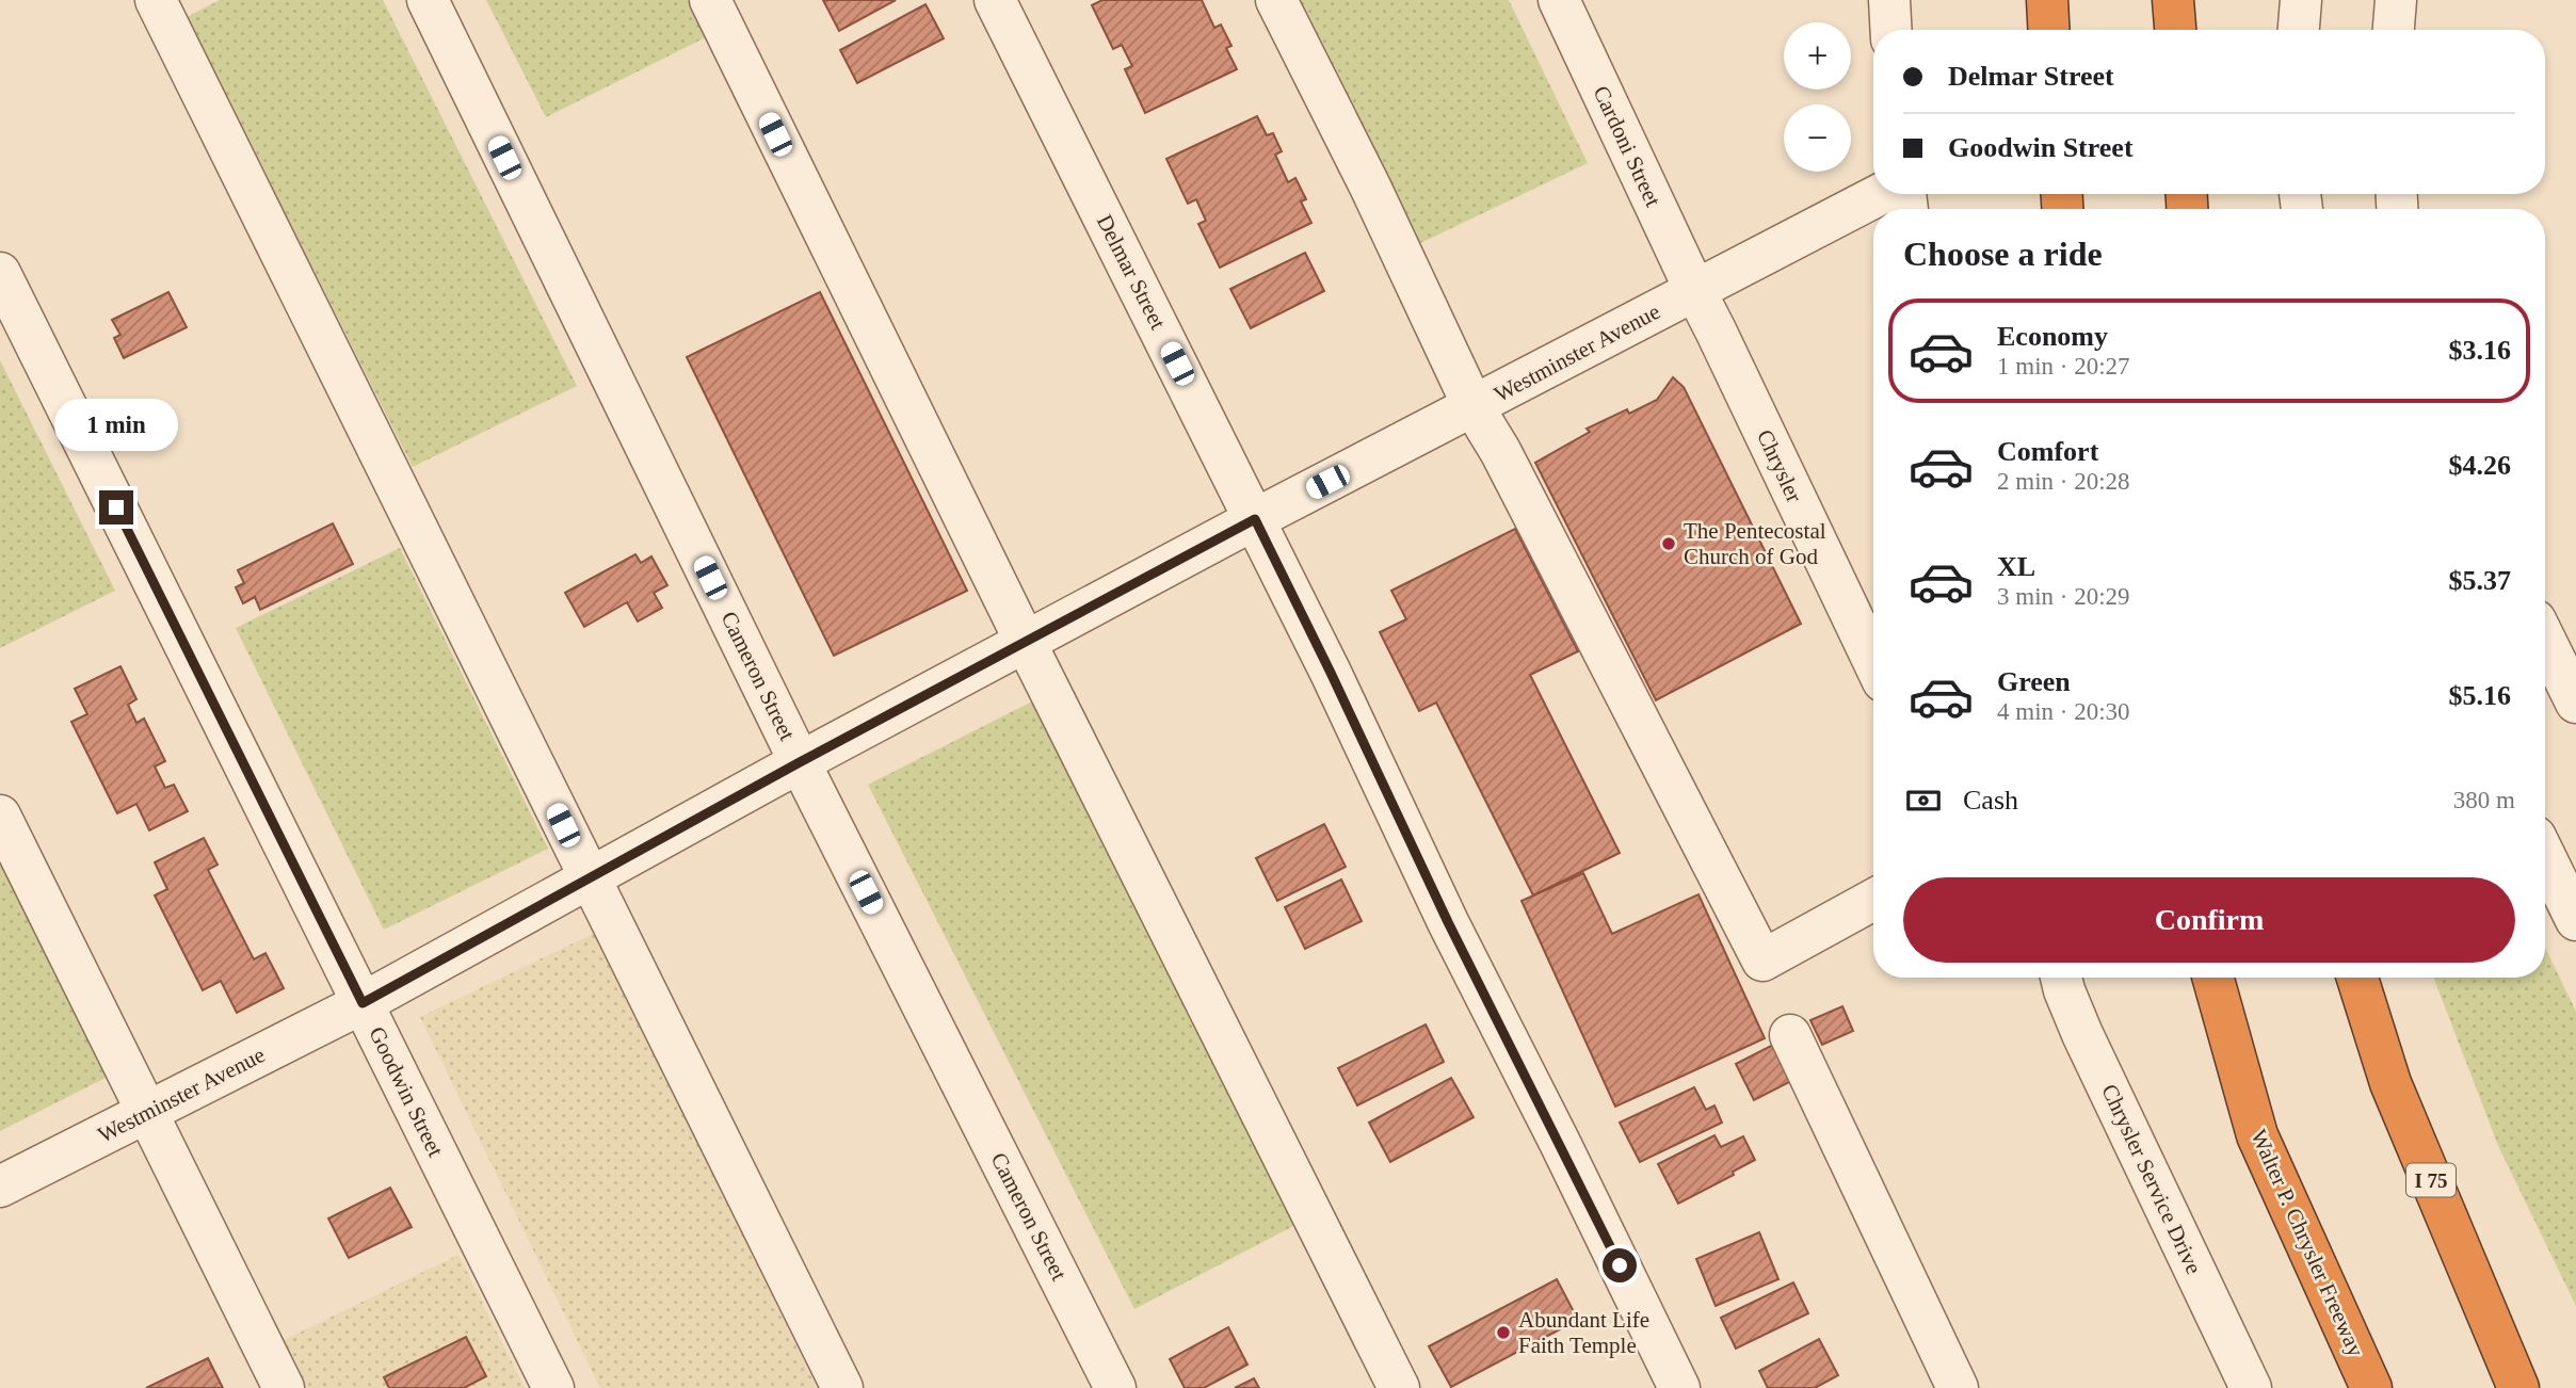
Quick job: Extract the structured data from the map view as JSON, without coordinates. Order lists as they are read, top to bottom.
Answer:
{
  "streets": {
    "highway": ["I 75", "Walter P. Chrysler Freeway"],
    "street": [
      "Cardoni Street",
      "Delmar Street",
      "Westminster Avenue",
      "Chrysler",
      "Cameron Street",
      "Goodwin Street",
      "Chrysler Service Drive"
    ]
  },
  "crossings": [
    ["Cardoni Street", "Westminster Avenue"],
    ["Cardoni Street", "Chrysler"],
    ["Delmar Street", "Westminster Avenue"],
    ["Westminster Avenue", "Cameron Street"],
    ["Westminster Avenue", "Goodwin Street"]
  ],
  "places": ["The Pentecostal Church of God", "Abundant Life Faith Temple"],
  "page": {
    "map_buttons": ["+", "−"],
    "banner": ["Delmar Street", "Goodwin Street"],
    "heading": "Choose a ride",
    "list": [
      {
        "name": "Economy",
        "note": "1 min · 20:27",
        "value": "$3.16"
      },
      {
        "name": "Comfort",
        "note": "2 min · 20:28",
        "value": "$4.26"
      },
      {
        "name": "XL",
        "note": "3 min · 20:29",
        "value": "$5.37"
      },
      {
        "name": "Green",
        "note": "4 min · 20:30",
        "value": "$5.16"
      }
    ],
    "bubble": "1 min",
    "pay": ["Cash", "380 m"],
    "buttons": "Confirm"
  }
}
